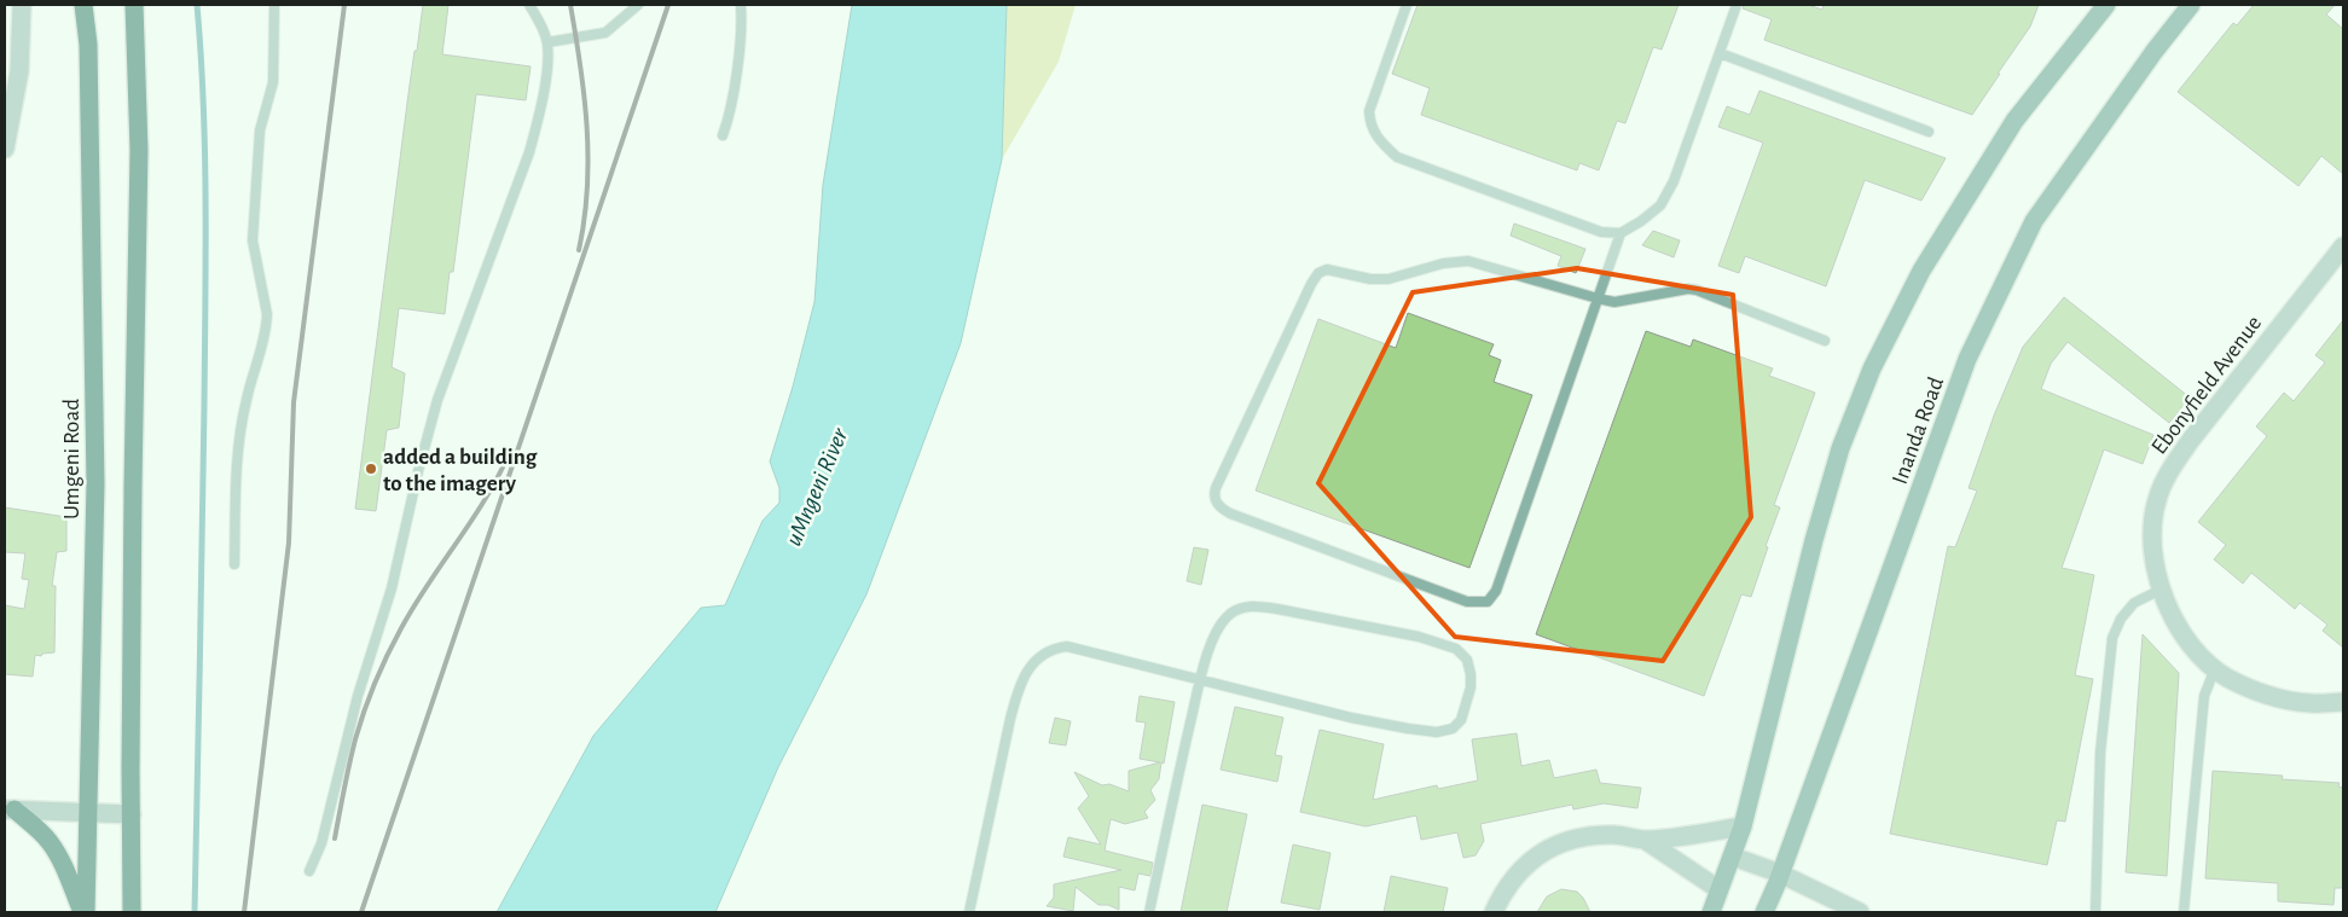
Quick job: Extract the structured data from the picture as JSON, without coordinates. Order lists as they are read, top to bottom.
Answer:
{
  "streets": {
    "highway": ["Umgeni Road"],
    "main road": ["Inanda Road"],
    "street": ["Ebonyfield Avenue"]
  },
  "water": ["uMngeni River"],
  "places": ["added a building to the imagery"]
}
